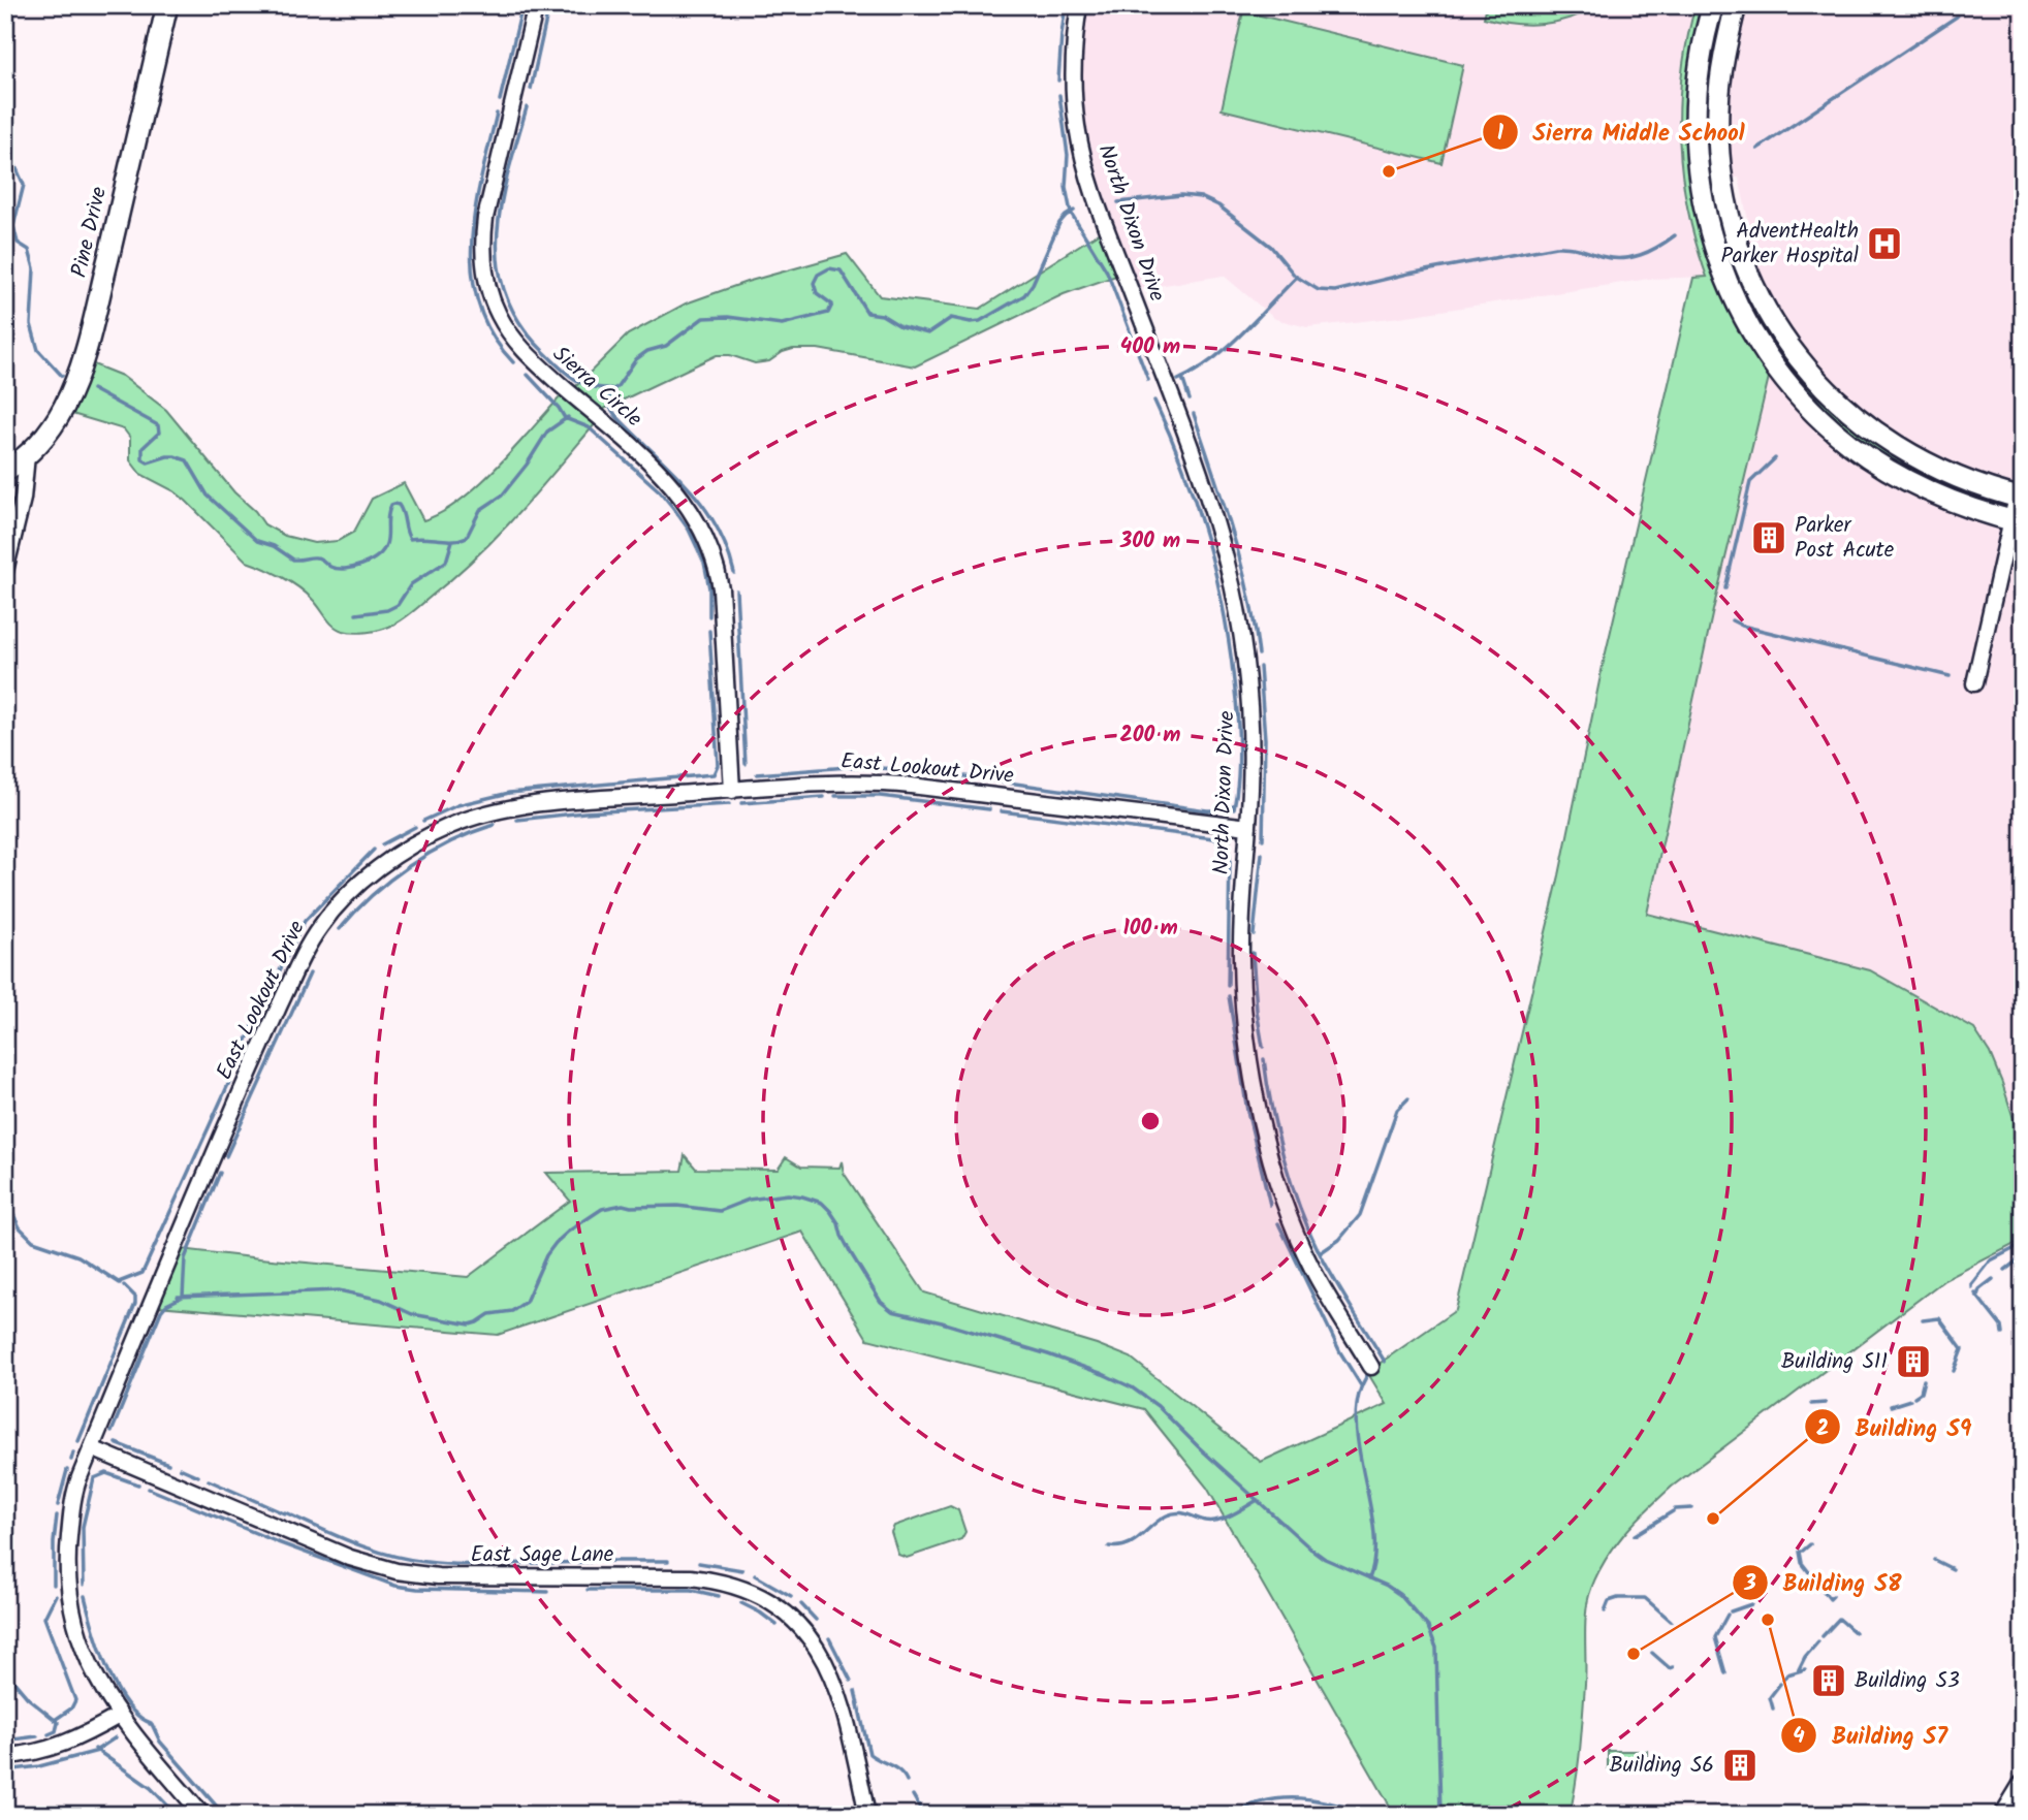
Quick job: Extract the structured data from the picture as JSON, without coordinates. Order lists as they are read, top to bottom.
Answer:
{
  "streets": {
    "main road": ["Pine Drive"],
    "street": [
      "North Dixon Drive",
      "Sierra Circle",
      "East Lookout Drive",
      "East Sage Lane"
    ]
  },
  "crossings": [
    ["North Dixon Drive", "East Lookout Drive"],
    ["Sierra Circle", "East Lookout Drive"],
    ["East Lookout Drive", "East Sage Lane"]
  ],
  "places": {
    "other": [
      "Sierra Middle School",
      "Building S9",
      "Building S7",
      "Building S8"
    ],
    "hospital": ["AdventHealth Parker Hospital"],
    "building": [
      "Parker Post Acute",
      "Building S11",
      "Building S3",
      "Building S6"
    ]
  },
  "rings": [
    "400 m",
    "300 m",
    "200 m",
    "100 m"
  ]
}
